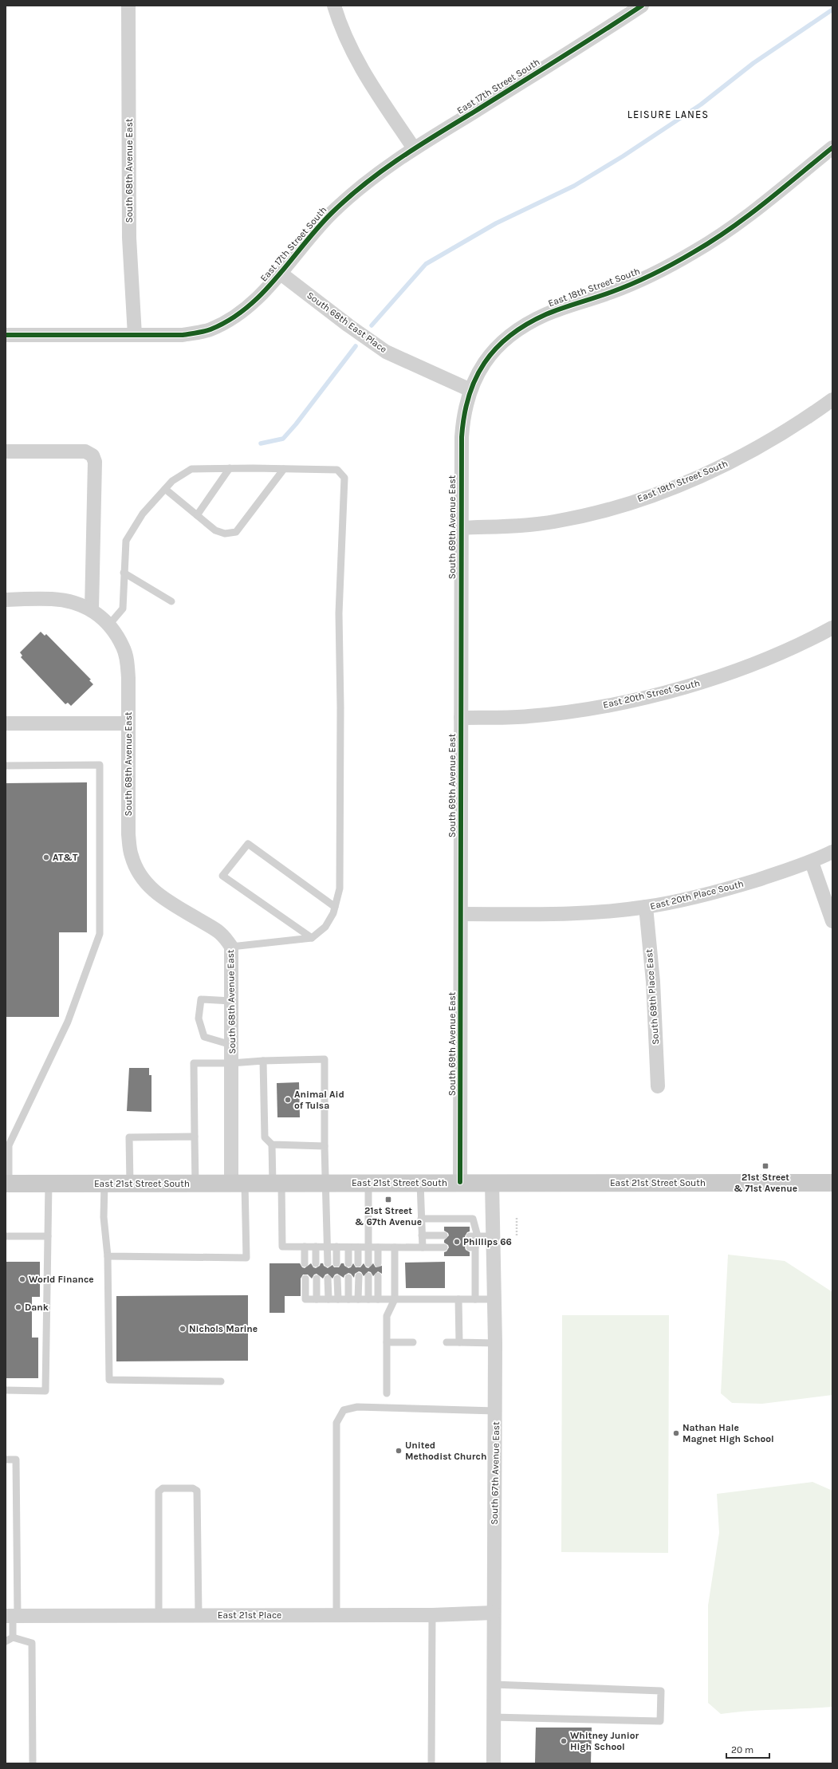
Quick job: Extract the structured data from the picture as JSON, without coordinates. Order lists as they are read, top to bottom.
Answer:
{
  "streets": {
    "main road": ["East 21st Street South"],
    "street": [
      "East 17th Street South",
      "South 68th Avenue East",
      "East 18th Street South",
      "South 68th East Place",
      "East 19th Street South",
      "South 69th Avenue East",
      "East 20th Street South",
      "East 20th Place South",
      "South 69th Place East",
      "South 67th Avenue East",
      "East 21st Place"
    ]
  },
  "crossings": [
    ["East 17th Street South", "South 68th Avenue East"],
    ["East 17th Street South", "South 68th East Place"],
    ["South 68th Avenue East", "East 21st Street South"],
    ["East 18th Street South", "South 68th East Place"],
    ["East 18th Street South", "South 69th Avenue East"],
    ["South 68th East Place", "South 69th Avenue East"],
    ["East 19th Street South", "South 69th Avenue East"],
    ["South 69th Avenue East", "East 20th Street South"],
    ["South 69th Avenue East", "East 20th Place South"],
    ["South 69th Avenue East", "East 21st Street South"],
    ["East 20th Place South", "South 69th Place East"],
    ["East 21st Street South", "South 67th Avenue East"],
    ["South 67th Avenue East", "East 21st Place"]
  ],
  "districts": ["LEISURE LANES"],
  "places": {
    "other": [
      "AT&T",
      "Animal Aid of Tulsa",
      "Phillips 66",
      "World Finance",
      "Dank",
      "Nichols Marine",
      "Nathan Hale Magnet High School",
      "United Methodist Church",
      "Whitney Junior High School"
    ],
    "transit": ["21st Street & 71st Avenue", "21st Street & 67th Avenue"]
  },
  "scale_bar": "20 m"
}
